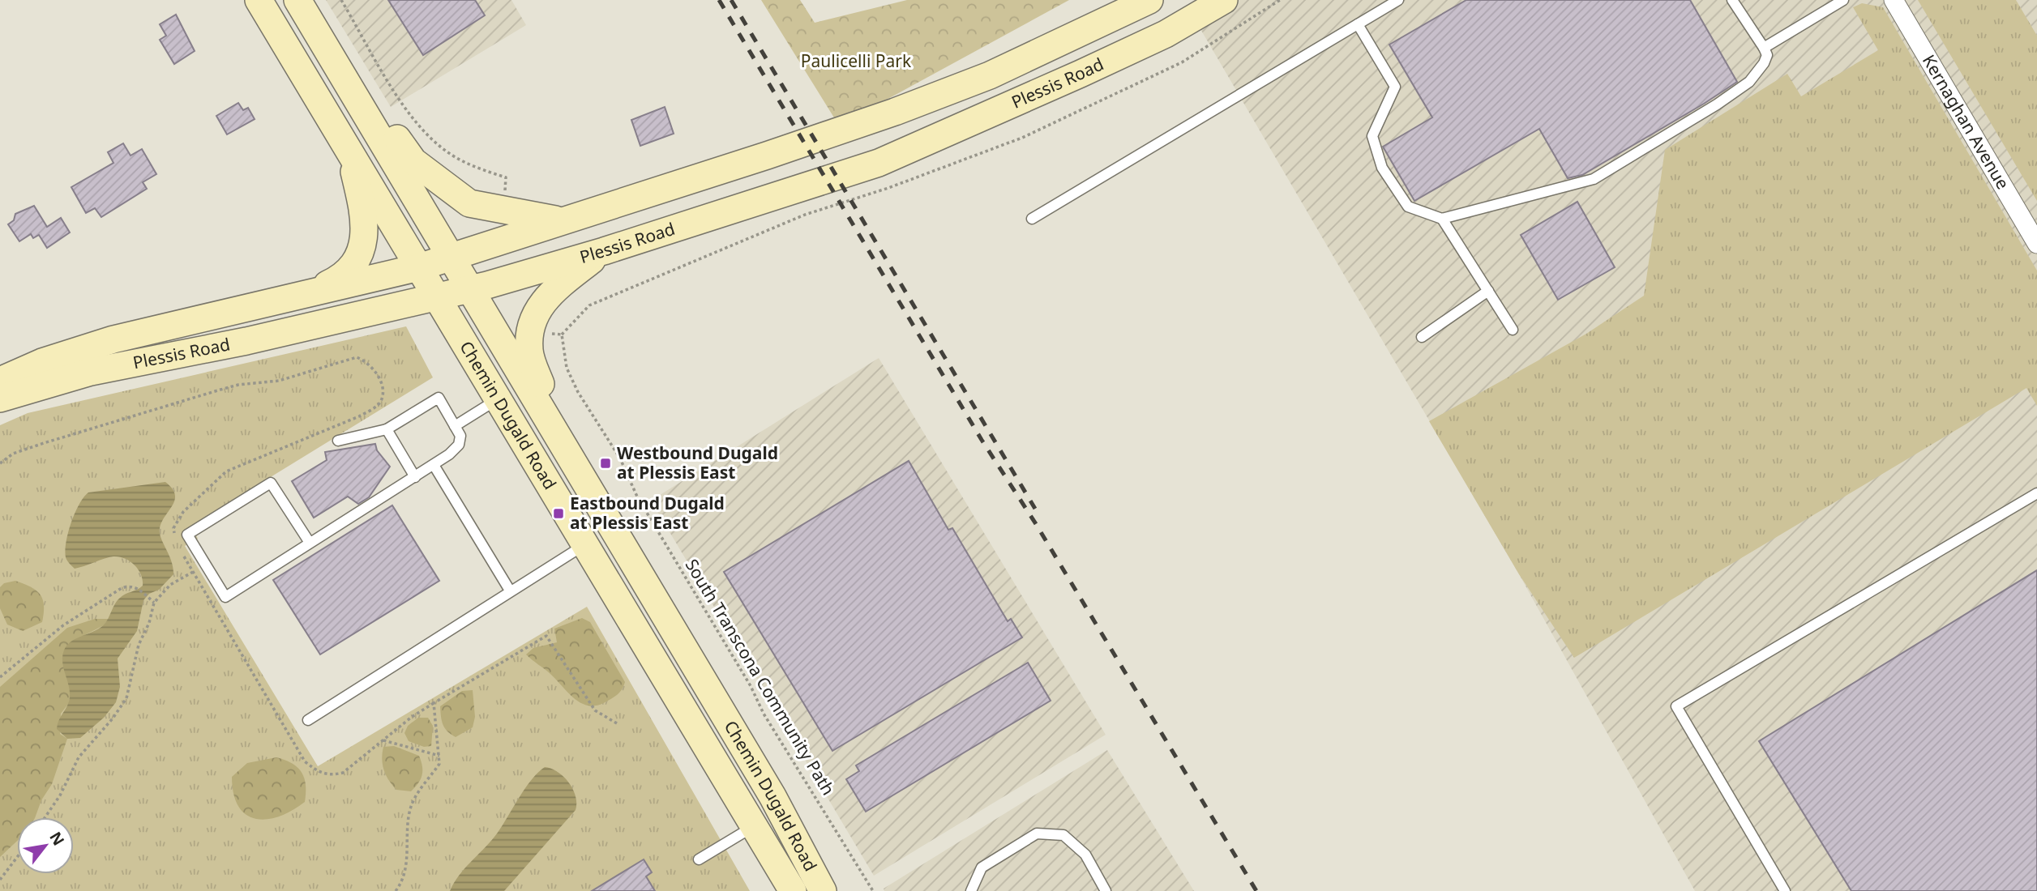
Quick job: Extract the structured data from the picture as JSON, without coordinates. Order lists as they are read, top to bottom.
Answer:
{
  "streets": {
    "main road": ["Plessis Road", "Chemin Dugald Road"],
    "street": ["Kernaghan Avenue"],
    "path": ["South Transcona Community Path"]
  },
  "crossings": [
    ["Plessis Road", "Chemin Dugald Road"]
  ],
  "parks": ["Paulicelli Park"],
  "places": {
    "transit": ["Westbound Dugald at Plessis East", "Eastbound Dugald at Plessis East"]
  },
  "north": "top right"
}
